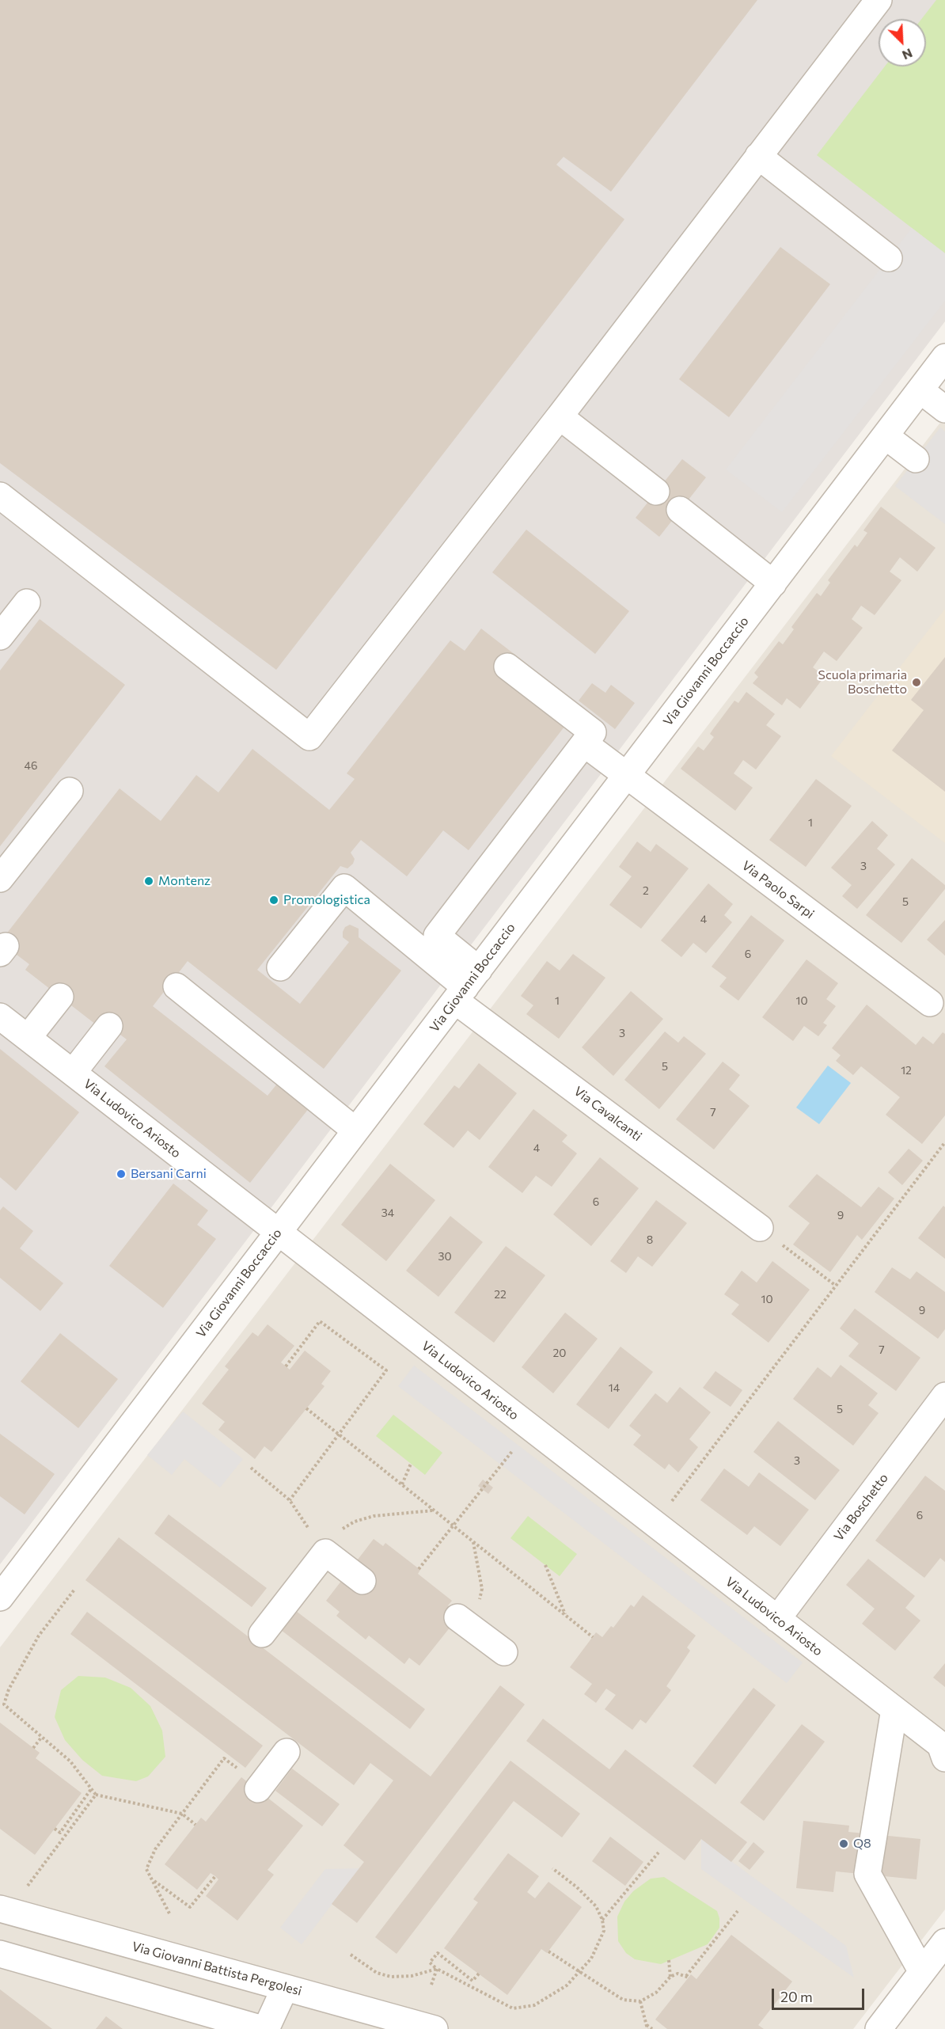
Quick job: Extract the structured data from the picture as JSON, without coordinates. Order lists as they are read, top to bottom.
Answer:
{
  "streets": {
    "street": [
      "Via Giovanni Boccaccio",
      "Via Paolo Sarpi",
      "Via Cavalcanti",
      "Via Ludovico Ariosto",
      "Via Boschetto",
      "Via Giovanni Battista Pergolesi"
    ]
  },
  "crossings": [
    ["Via Giovanni Boccaccio", "Via Paolo Sarpi"],
    ["Via Giovanni Boccaccio", "Via Cavalcanti"],
    ["Via Giovanni Boccaccio", "Via Ludovico Ariosto"],
    ["Via Ludovico Ariosto", "Via Boschetto"]
  ],
  "places": [
    "Scuola primaria Boschetto",
    "Montenz",
    "Promologistica",
    "Bersani Carni",
    "Q8"
  ],
  "house_numbers": [
    "46",
    "1",
    "3",
    "2",
    "5",
    "4",
    "6",
    "1",
    "10",
    "3",
    "5",
    "12",
    "7",
    "4",
    "6",
    "34",
    "9",
    "8",
    "30",
    "22",
    "10",
    "9",
    "7",
    "20",
    "14",
    "5",
    "3",
    "6"
  ],
  "scale_bar": "20 m",
  "north": "bottom right"
}
